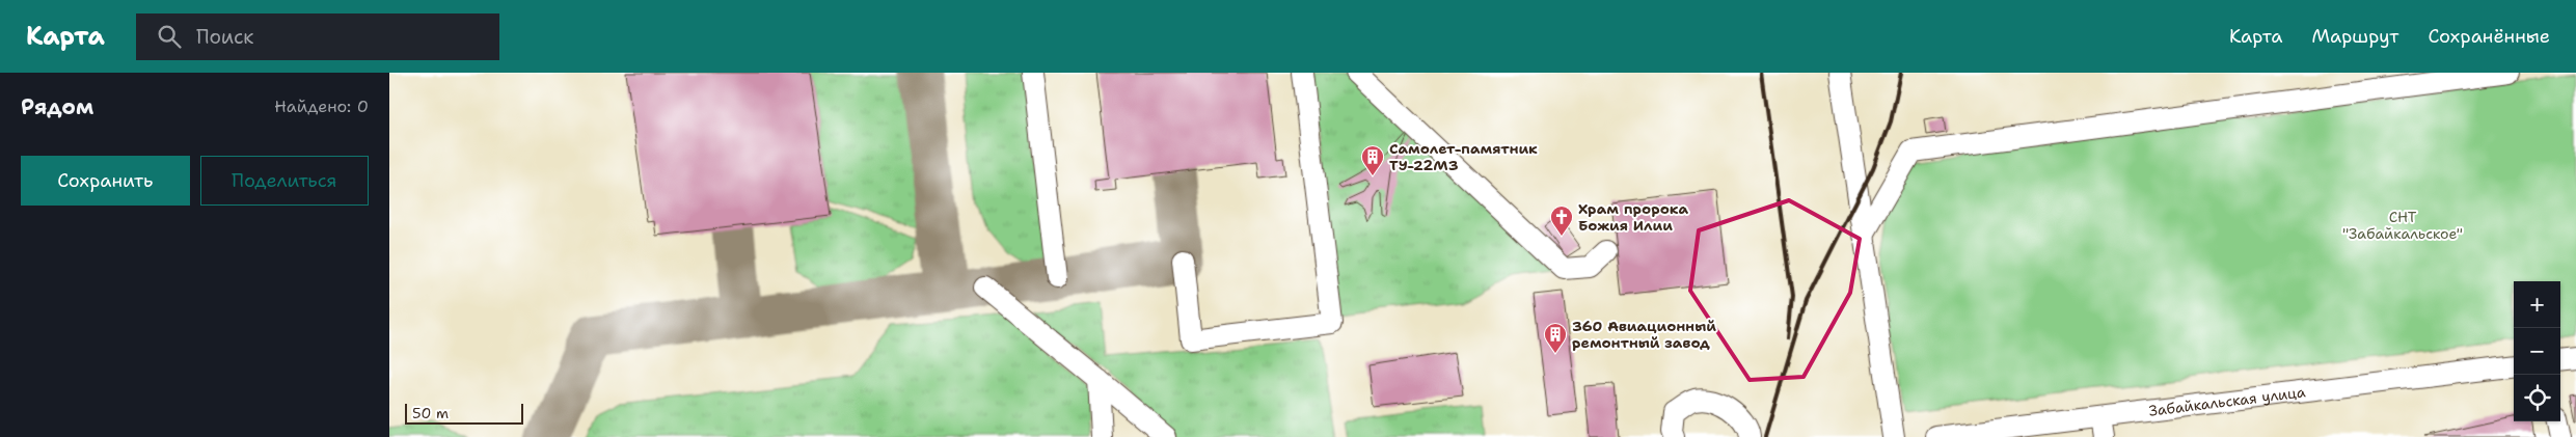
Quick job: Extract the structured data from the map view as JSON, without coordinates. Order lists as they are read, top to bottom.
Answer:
{
  "streets": {
    "street": ["Забайкальская улица"]
  },
  "parks": ["СНТ \"Забайкальское\""],
  "places": {
    "building": ["Самолет-памятник ТУ-22М3", "360 Авиационный ремонтный завод"],
    "church": ["Храм пророка Божия Илии"]
  },
  "scale_bar": "50 m",
  "page": {
    "header": "Карта",
    "search": "Поиск",
    "nav": ["Карта", "Маршрут", "Сохранённые"],
    "heading": ["Рядом", "Найдено: 0"],
    "buttons": ["Сохранить", "Поделиться"],
    "map_buttons": ["+", "−"],
    "scale": "50 m"
  }
}
